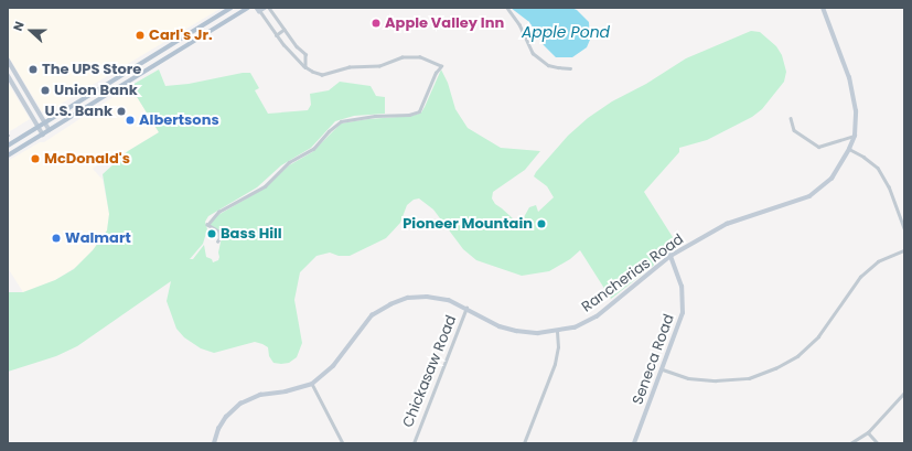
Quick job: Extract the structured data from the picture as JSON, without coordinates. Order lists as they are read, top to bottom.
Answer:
{
  "streets": {
    "street": ["Rancherias Road", "Seneca Road", "Chickasaw Road"]
  },
  "crossings": [
    ["Rancherias Road", "Seneca Road"],
    ["Rancherias Road", "Chickasaw Road"]
  ],
  "water": ["Apple Pond"],
  "places": [
    "Apple Valley Inn",
    "Carl's Jr.",
    "The UPS Store",
    "Union Bank",
    "U.S. Bank",
    "Albertsons",
    "McDonald's",
    "Pioneer Mountain",
    "Bass Hill",
    "Walmart"
  ],
  "north": "left"
}
